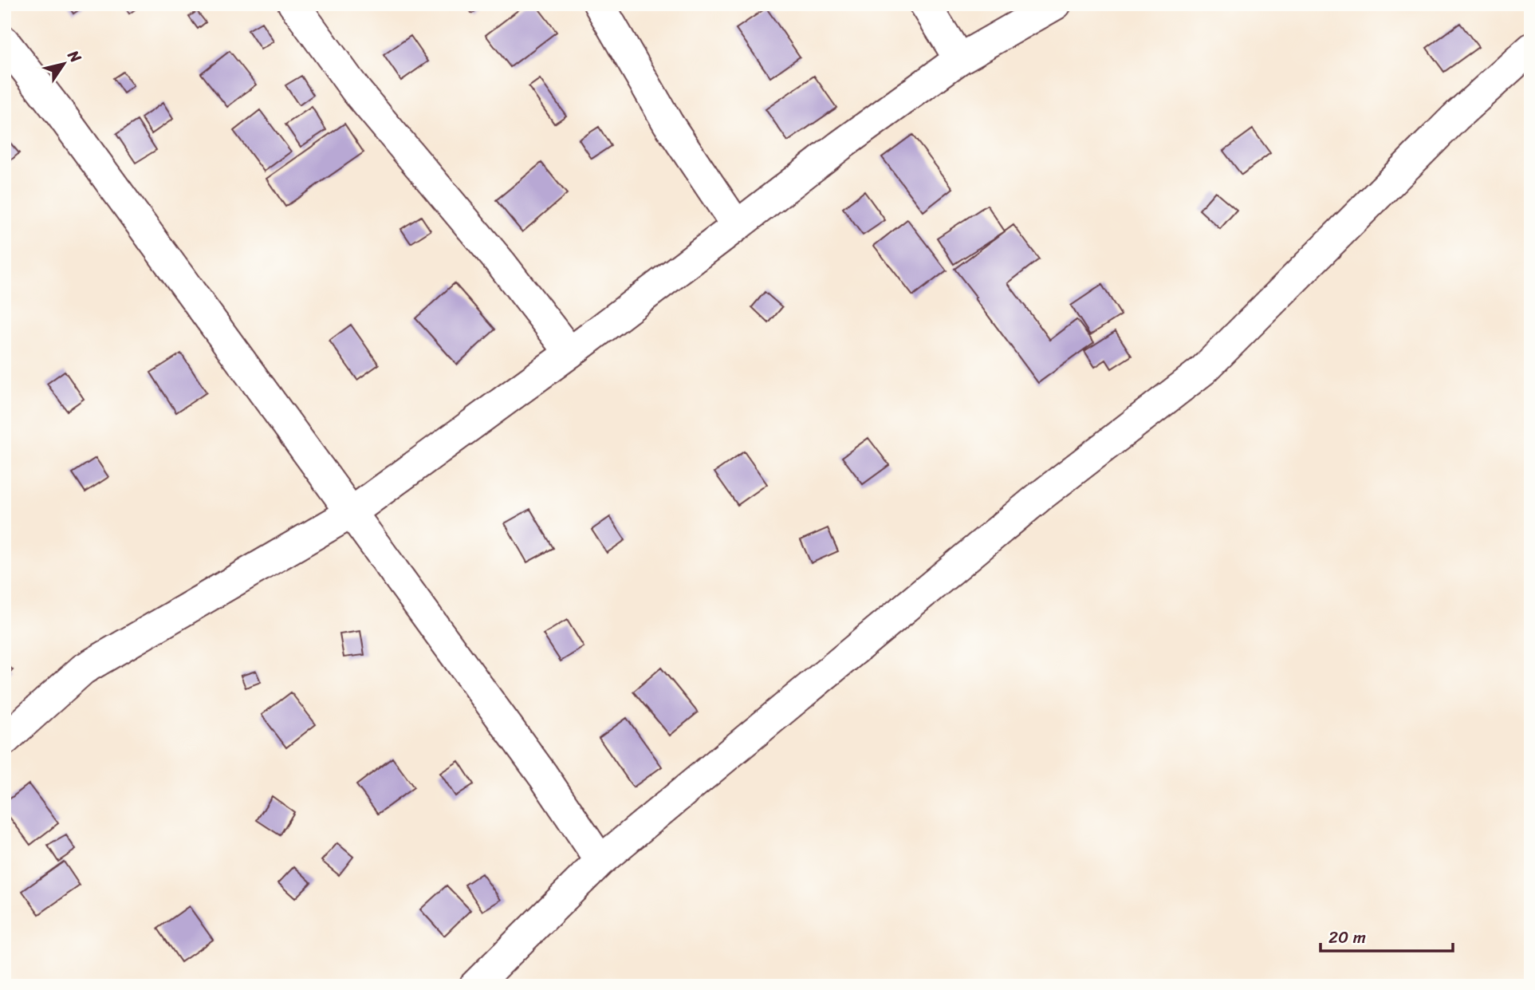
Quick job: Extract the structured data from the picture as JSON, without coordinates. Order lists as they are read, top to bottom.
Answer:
{
  "scale_bar": "20 m",
  "north": "top right"
}
